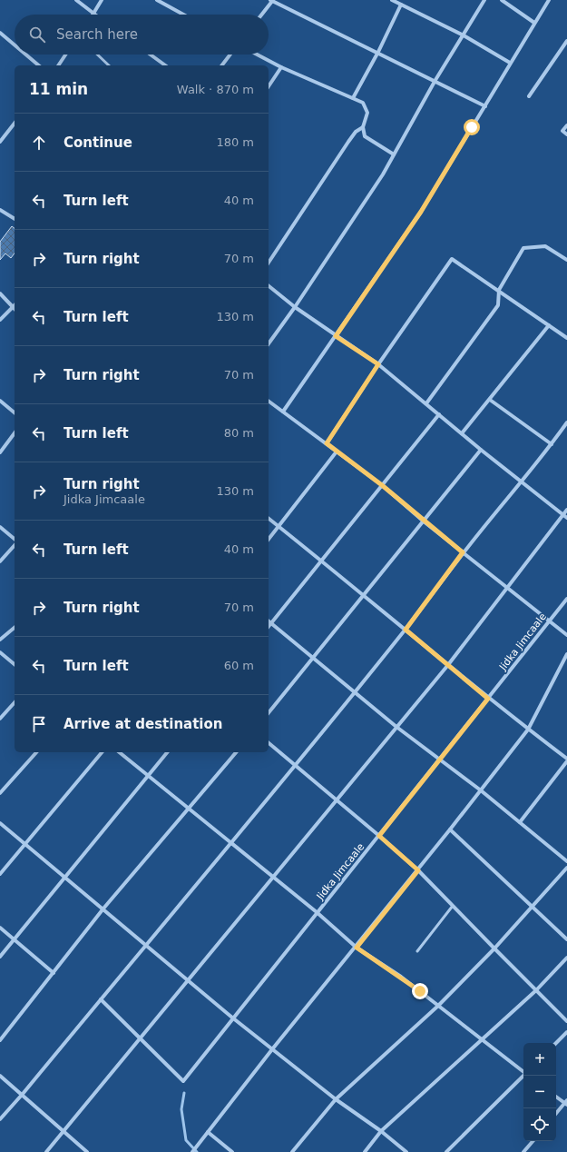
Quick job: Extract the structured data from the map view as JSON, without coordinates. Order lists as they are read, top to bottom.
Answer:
{
  "streets": {
    "street": ["Jidka Jimcaale"]
  },
  "page": {
    "search": "Search here",
    "heading": ["11 min", "Walk · 870 m"],
    "list": [
      ["Continue", "180 m"],
      ["Turn left", "40 m"],
      ["Turn right", "70 m"],
      ["Turn left", "130 m"],
      ["Turn right", "70 m"],
      ["Turn left", "80 m"],
      ["Turn right", "Jidka Jimcaale", "130 m"],
      ["Turn left", "40 m"],
      ["Turn right", "70 m"],
      ["Turn left", "60 m"],
      "Arrive at destination"
    ],
    "map_buttons": ["+", "−"]
  }
}
